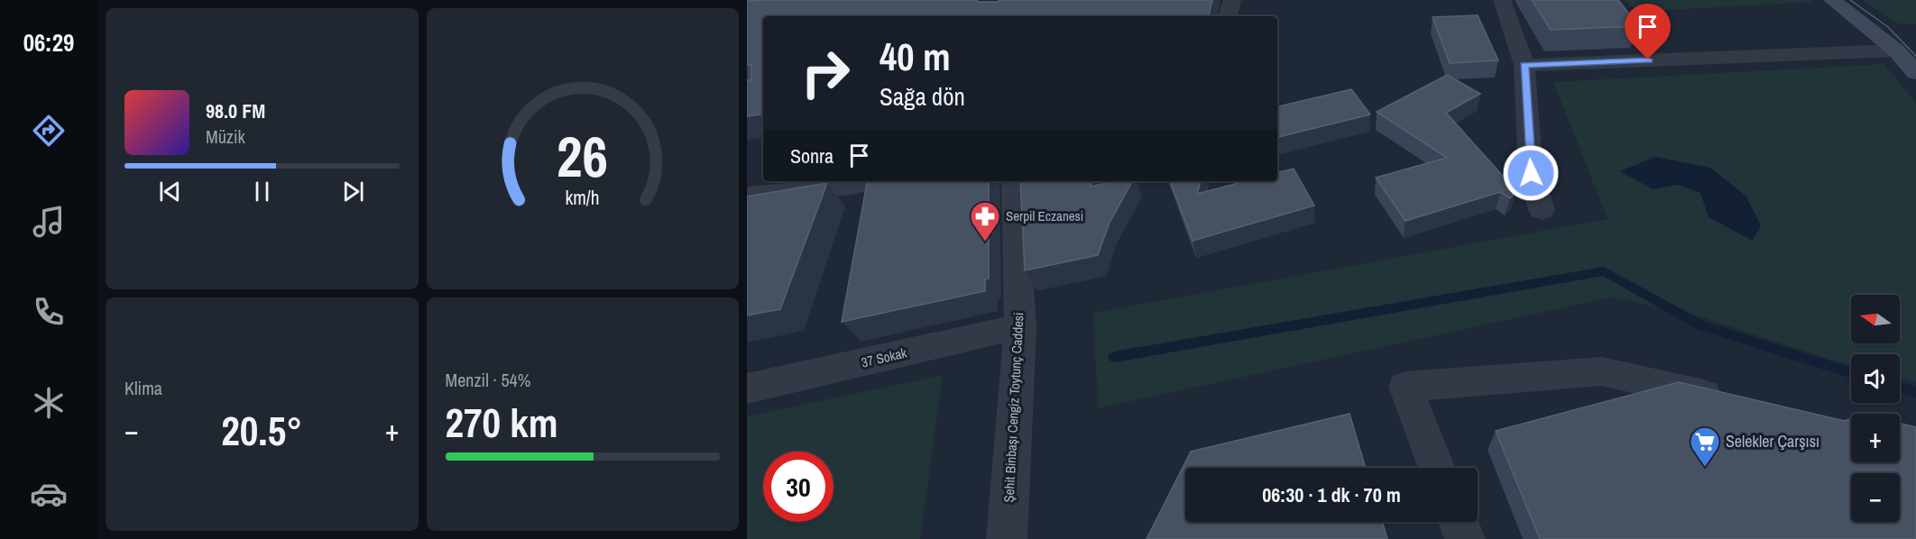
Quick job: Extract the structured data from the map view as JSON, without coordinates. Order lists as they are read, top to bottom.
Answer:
{
  "streets": {
    "street": ["37 Sokak", "Şehit Binbaşı Cengiz Toytunç Caddesi"]
  },
  "crossings": [
    ["37 Sokak", "Şehit Binbaşı Cengiz Toytunç Caddesi"]
  ],
  "places": {
    "pharmacy": ["Serpil Eczanesi"],
    "supermarket": ["Selekler Çarşısı"]
  },
  "north": "left",
  "page": {
    "tabs": "06:29",
    "turn": ["40 m", "Sağa dön"],
    "song": ["98.0 FM", "Müzik"],
    "then": "Sonra",
    "map_buttons": ["+", "−"],
    "tile": [
      "Klima",
      ["Menzil · 54%", "270 km"]
    ],
    "heat": ["−", "20.5°", "+"],
    "limit": "30",
    "trip": "06:30 · 1 dk · 70 m",
    "gauge": ["26", "km/h"]
  }
}
